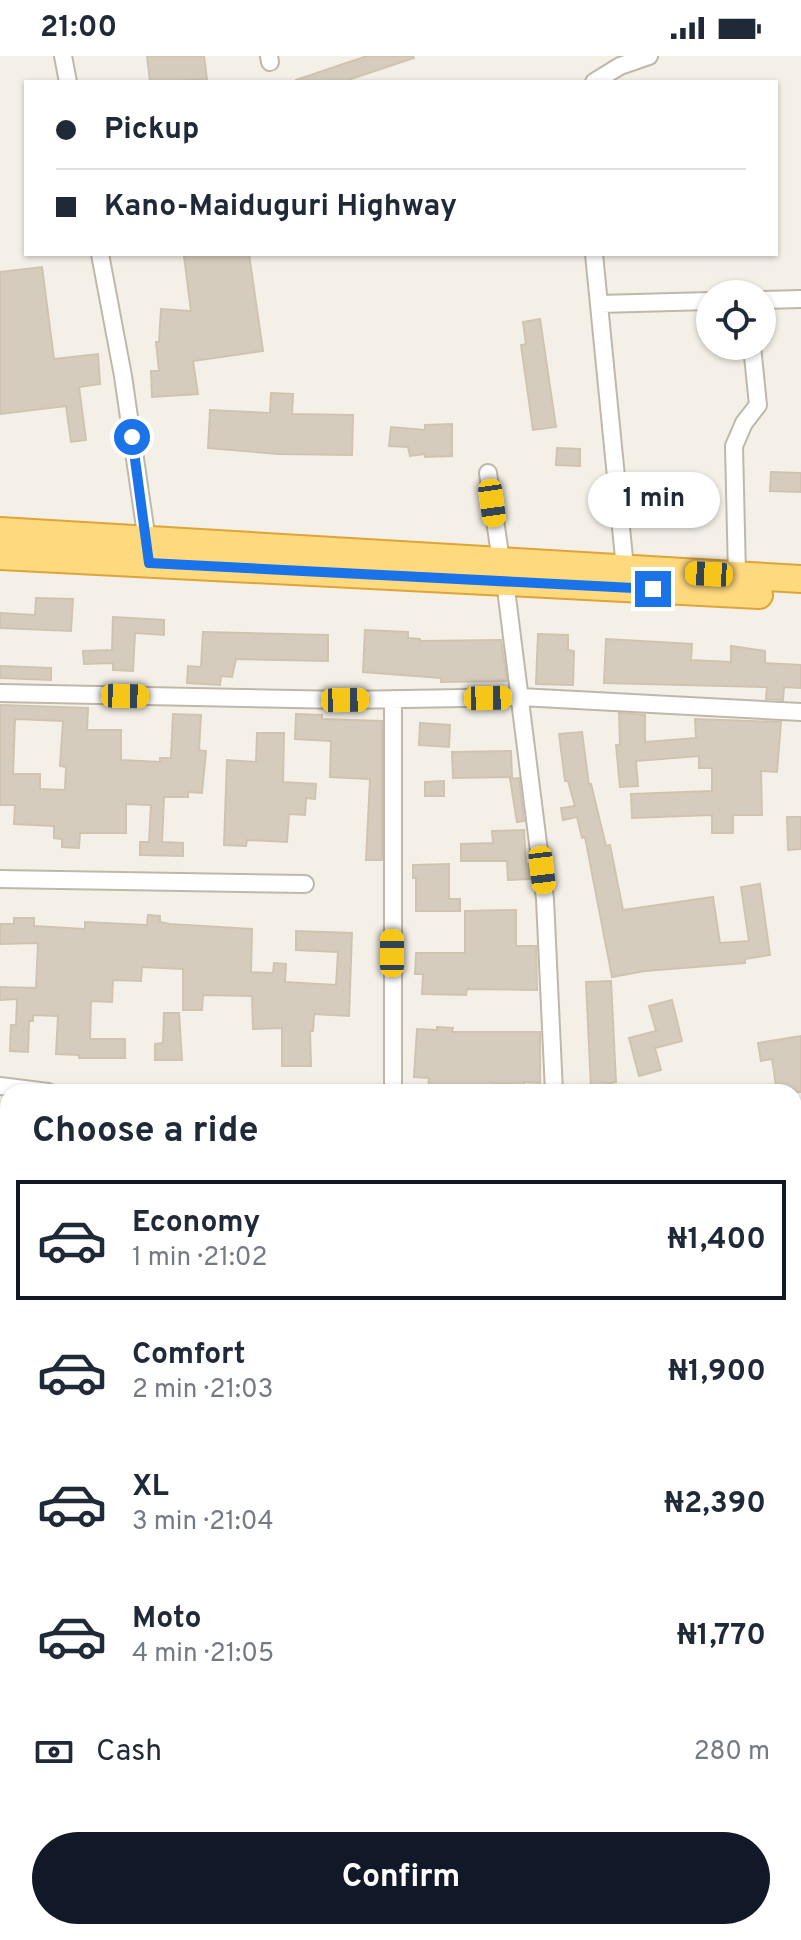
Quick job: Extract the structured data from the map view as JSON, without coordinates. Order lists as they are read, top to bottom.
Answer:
{
  "page": {
    "status": "21:00",
    "banner": ["Pickup", "Kano-Maiduguri Highway"],
    "bubble": "1 min",
    "heading": "Choose a ride",
    "list": [
      {
        "name": "Economy",
        "note": "1 min · 21:02",
        "value": "₦1,400"
      },
      {
        "name": "Comfort",
        "note": "2 min · 21:03",
        "value": "₦1,900"
      },
      {
        "name": "XL",
        "note": "3 min · 21:04",
        "value": "₦2,390"
      },
      {
        "name": "Moto",
        "note": "4 min · 21:05",
        "value": "₦1,770"
      }
    ],
    "pay": ["Cash", "280 m"],
    "buttons": "Confirm"
  }
}
